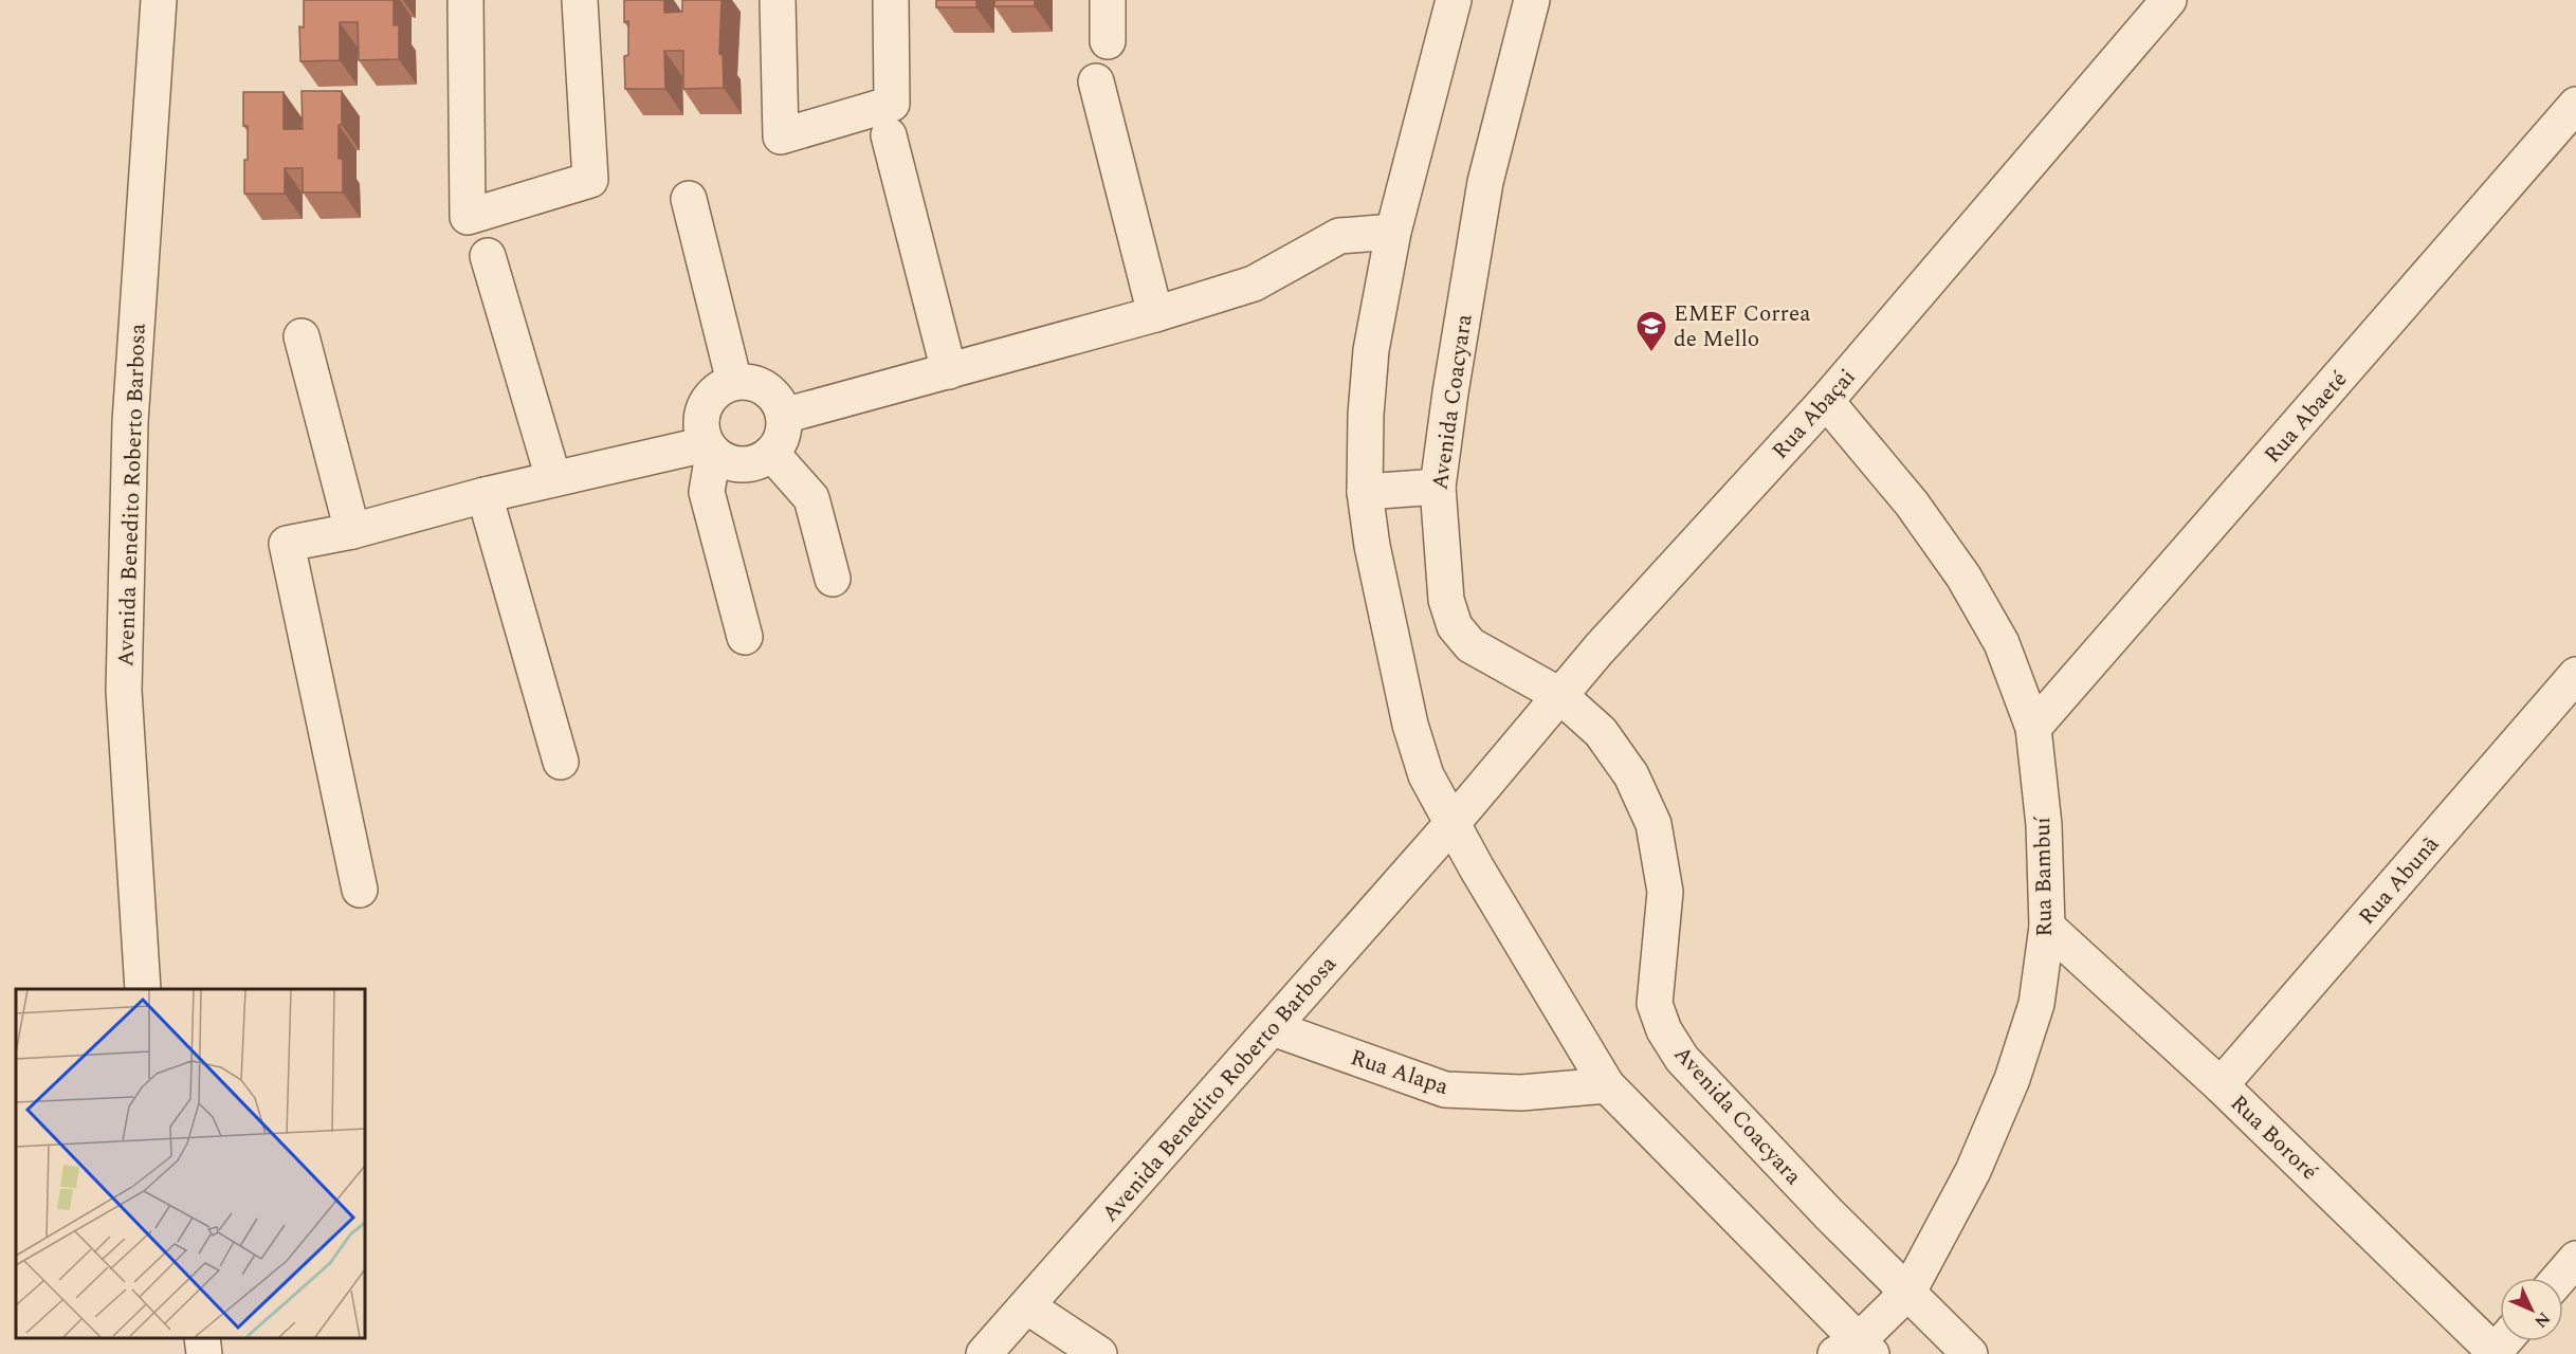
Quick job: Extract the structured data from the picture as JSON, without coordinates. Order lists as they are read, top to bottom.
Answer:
{
  "streets": {
    "street": [
      "Avenida Coacyara",
      "Rua Abaçai",
      "Rua Abaeté",
      "Avenida Benedito Roberto Barbosa",
      "Rua Bambuí",
      "Rua Abunã",
      "Rua Alapa",
      "Rua Bororé"
    ]
  },
  "crossings": [
    ["Avenida Coacyara", "Rua Abaçai"],
    ["Avenida Coacyara", "Rua Bambuí"],
    ["Rua Abaçai", "Avenida Benedito Roberto Barbosa"],
    ["Rua Abaçai", "Rua Bambuí"],
    ["Rua Abaeté", "Rua Bambuí"],
    ["Avenida Benedito Roberto Barbosa", "Rua Alapa"],
    ["Rua Bambuí", "Rua Bororé"],
    ["Rua Abunã", "Rua Bororé"]
  ],
  "places": {
    "school or university": ["EMEF Correa de Mello"]
  },
  "north": "bottom right"
}
